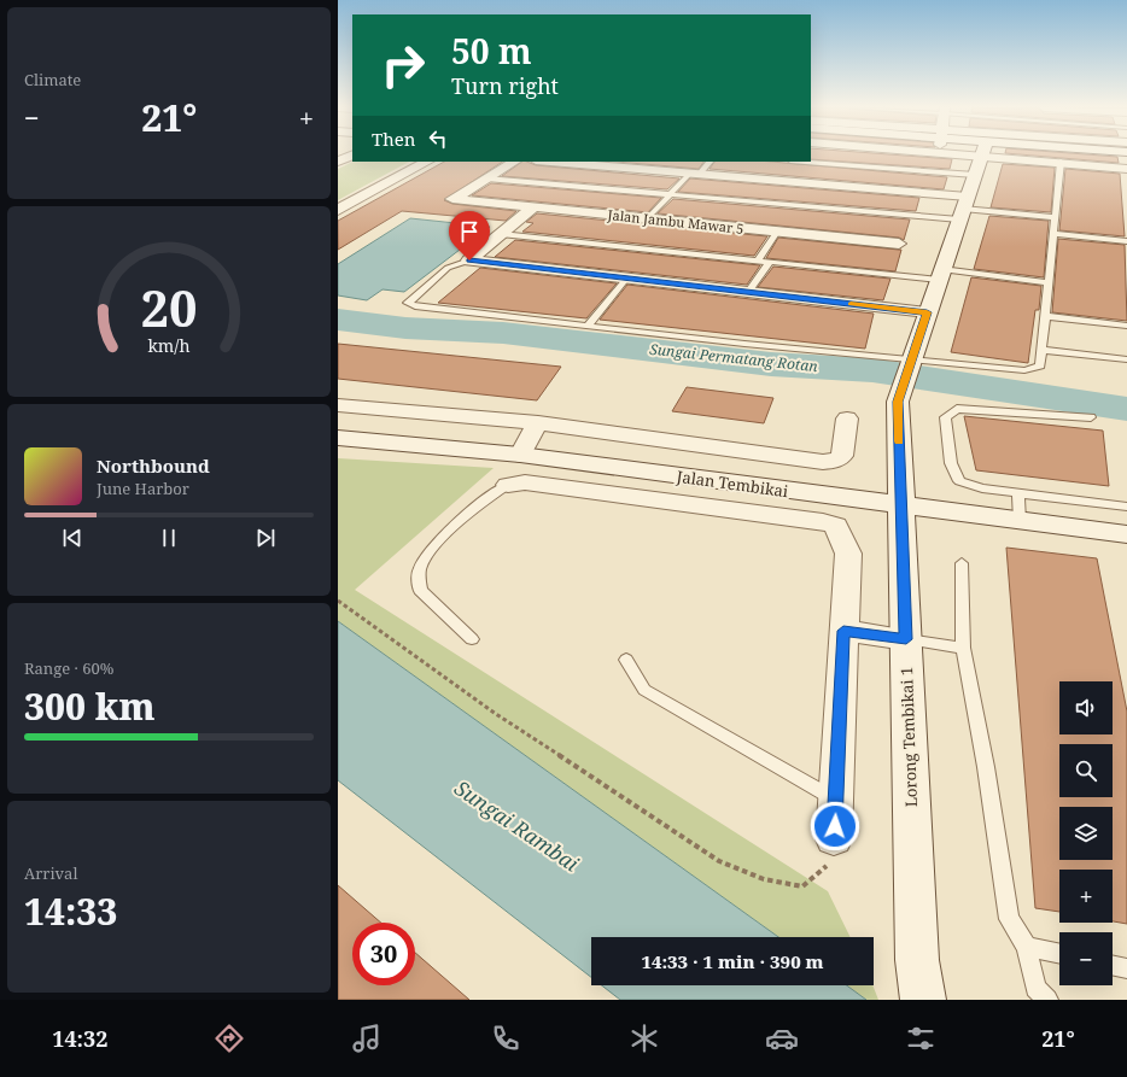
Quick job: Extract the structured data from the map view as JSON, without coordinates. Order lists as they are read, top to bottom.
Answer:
{
  "streets": {
    "street": ["Jalan Jambu Mawar 5", "Jalan Tembikai", "Lorong Tembikai 1"]
  },
  "crossings": [
    ["Jalan Tembikai", "Lorong Tembikai 1"]
  ],
  "water": ["Sungai Permatang Rotan", "Sungai Rambai"],
  "page": {
    "tile": [
      "Climate",
      ["Range · 60%", "300 km"],
      ["Arrival", "14:33"]
    ],
    "turn": ["50 m", "Turn right"],
    "heat": ["−", "21°", "+"],
    "then": "Then",
    "song": ["Northbound", "June Harbor"],
    "map_buttons": ["+", "−"],
    "limit": "30",
    "trip": "14:33 · 1 min · 390 m",
    "tabs": ["14:32", "21°"],
    "gauge": ["20", "km/h"]
  }
}
